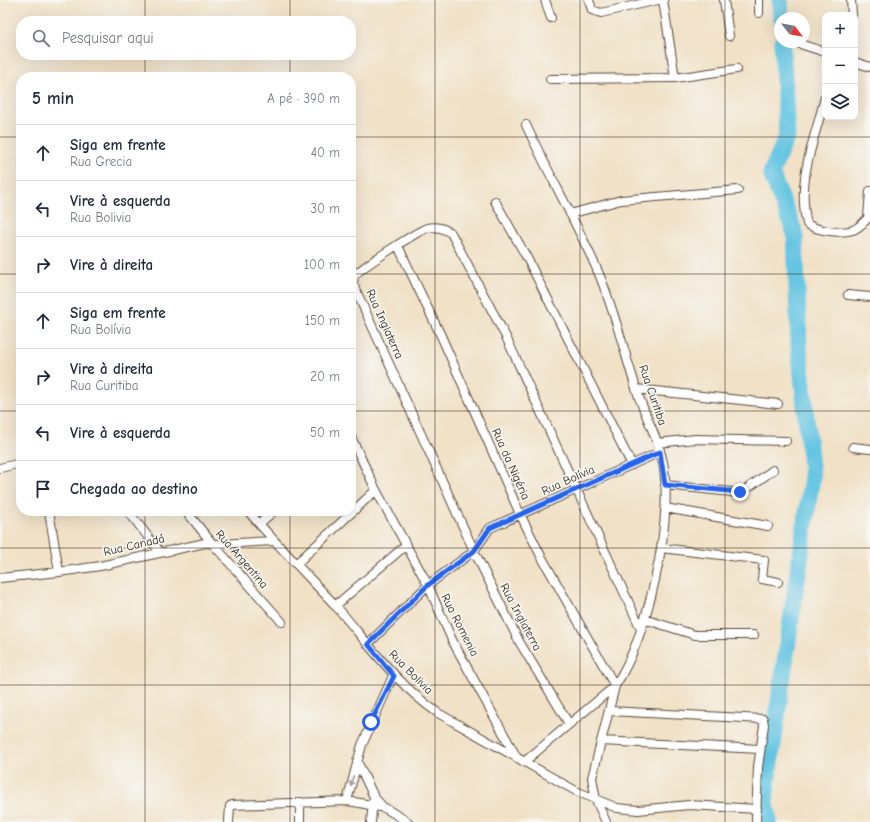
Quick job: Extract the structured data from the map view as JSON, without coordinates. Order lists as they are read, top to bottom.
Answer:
{
  "streets": {
    "street": [
      "Rua Inglaterra",
      "Rua Curitiba",
      "Rua da Nigéria",
      "Rua Bolívia",
      "Rua Canadá",
      "Rua Argentina",
      "Rua Romenia",
      "Rua Bolivia"
    ]
  },
  "crossings": [
    ["Rua Inglaterra", "Rua Curitiba"],
    ["Rua Inglaterra", "Rua da Nigéria"],
    ["Rua Inglaterra", "Rua Bolívia"],
    ["Rua Curitiba", "Rua da Nigéria"],
    ["Rua Curitiba", "Rua Bolívia"],
    ["Rua da Nigéria", "Rua Bolívia"],
    ["Rua Bolívia", "Rua Romenia"],
    ["Rua Bolívia", "Rua Bolivia"],
    ["Rua Canadá", "Rua Argentina"],
    ["Rua Canadá", "Rua Bolivia"],
    ["Rua Romenia", "Rua Bolivia"]
  ],
  "north": "bottom right",
  "page": {
    "map_buttons": ["+", "−"],
    "search": "Pesquisar aqui",
    "heading": ["5 min", "A pé · 390 m"],
    "list": [
      ["Siga em frente", "Rua Grecia", "40 m"],
      ["Vire à esquerda", "Rua Bolivia", "30 m"],
      ["Vire à direita", "100 m"],
      ["Siga em frente", "Rua Bolívia", "150 m"],
      ["Vire à direita", "Rua Curitiba", "20 m"],
      ["Vire à esquerda", "50 m"],
      "Chegada ao destino"
    ]
  }
}
